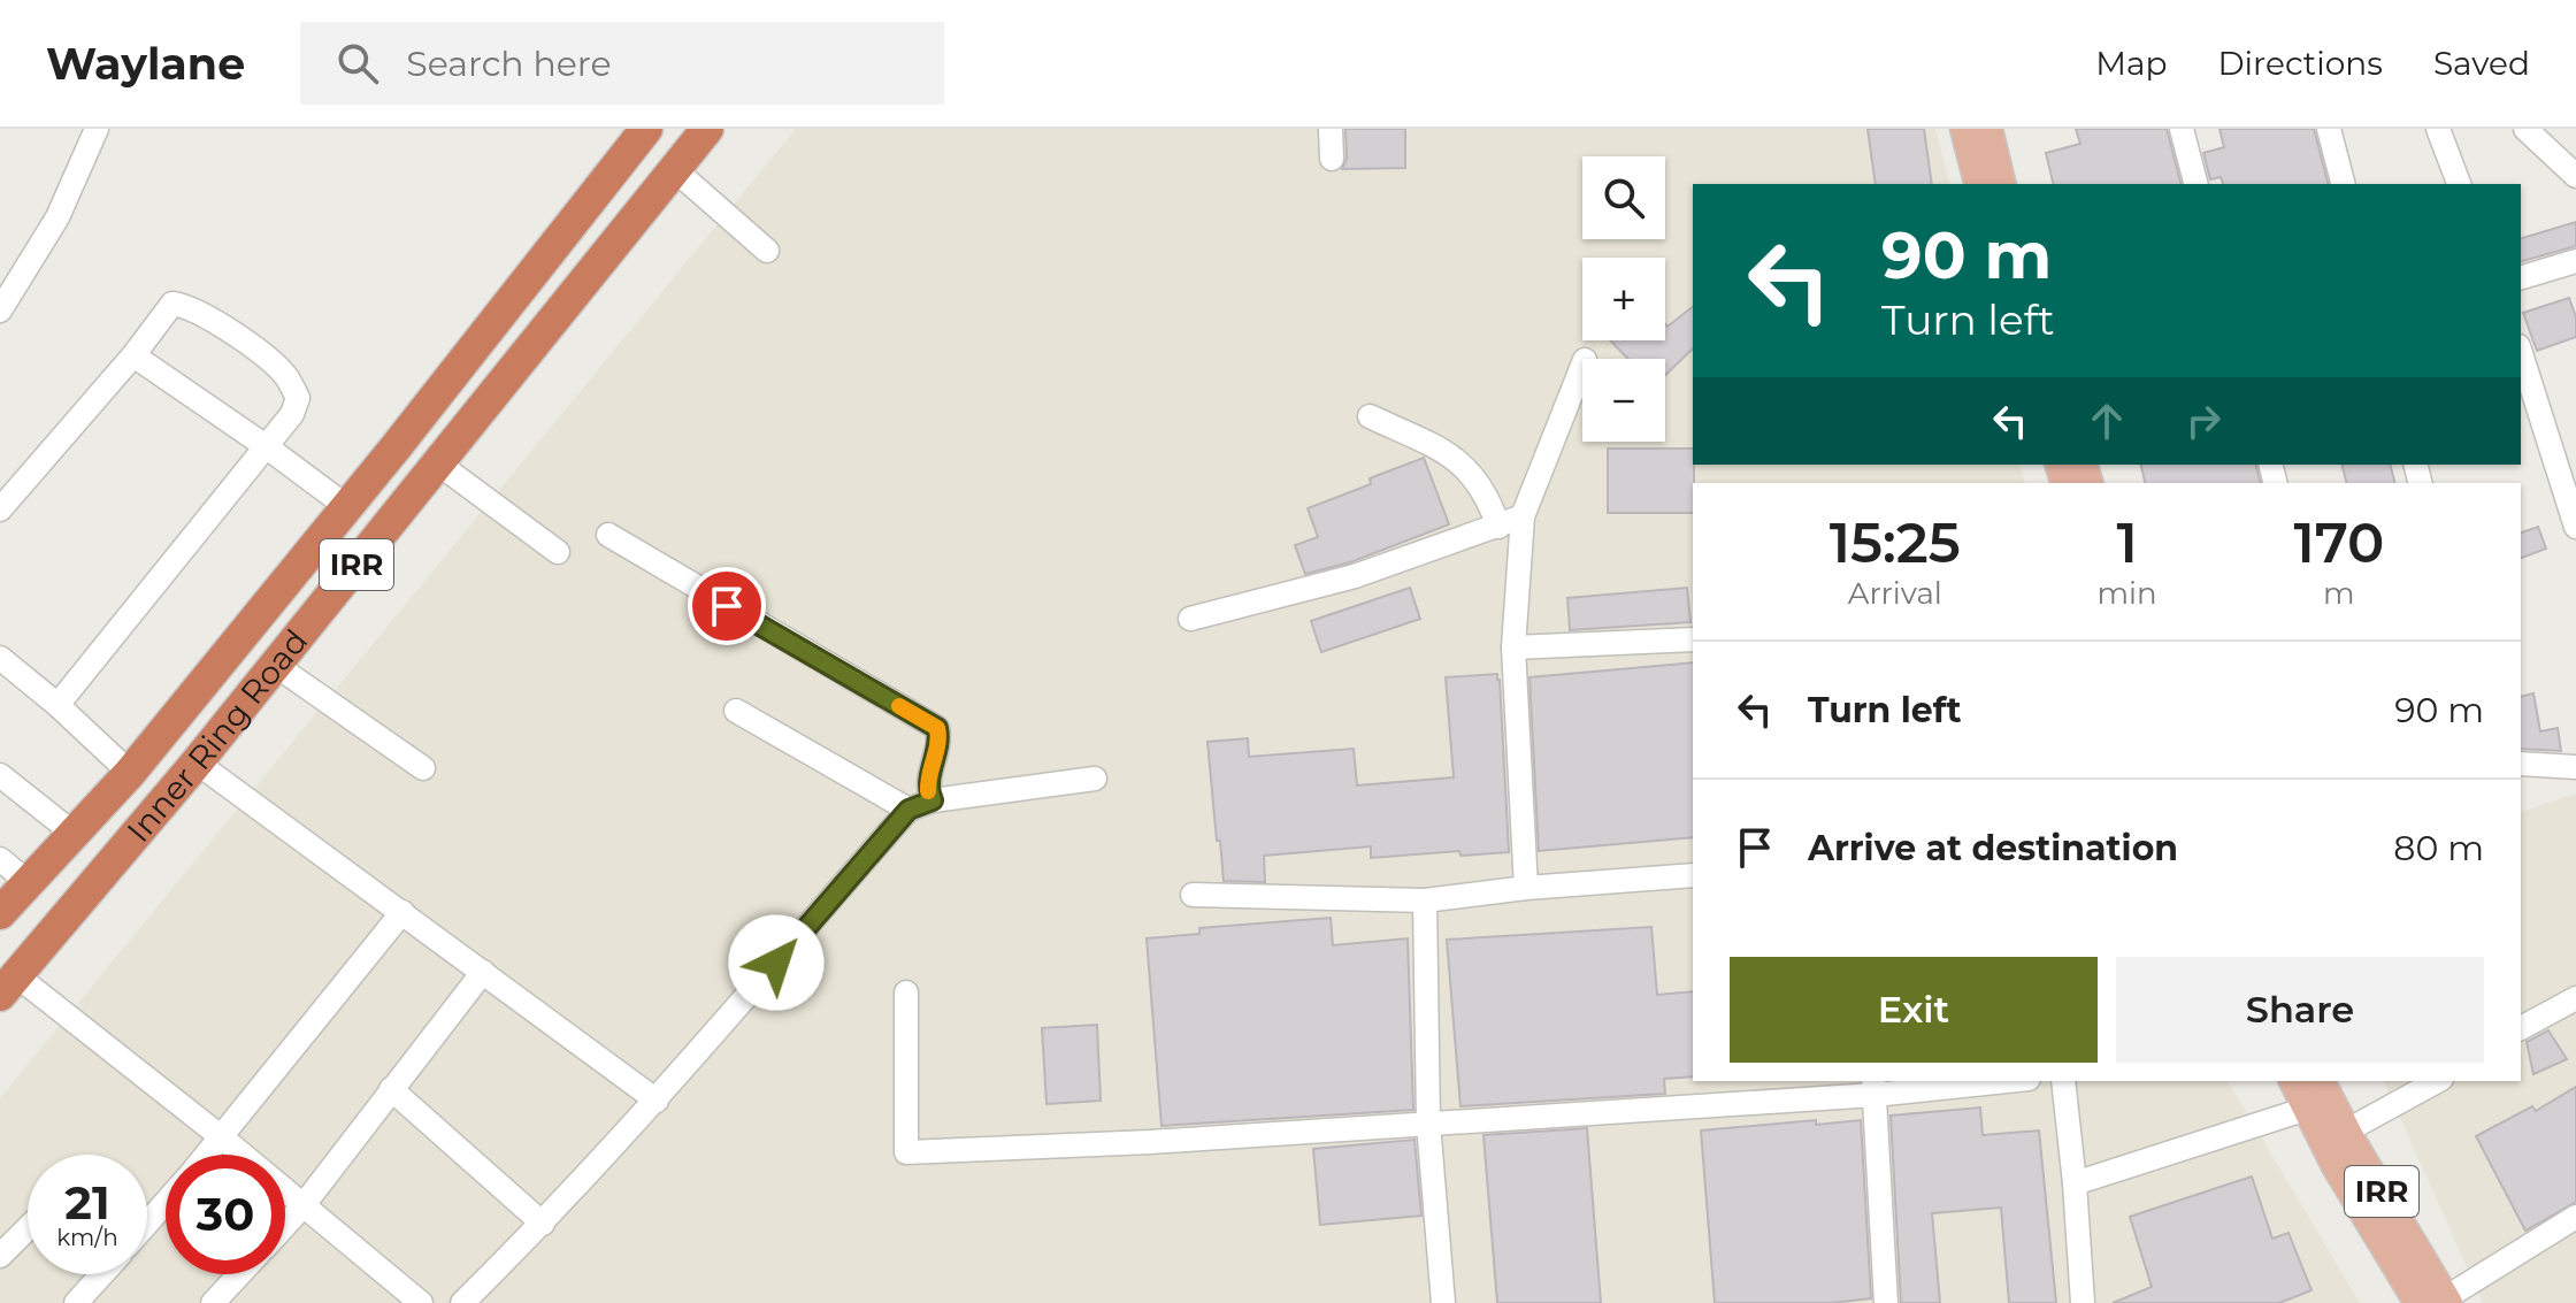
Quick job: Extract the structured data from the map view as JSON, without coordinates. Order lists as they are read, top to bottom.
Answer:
{
  "streets": {
    "highway": ["IRR", "Inner Ring Road"]
  },
  "page": {
    "header": "Waylane",
    "search": "Search here",
    "nav": ["Map", "Directions", "Saved"],
    "map_buttons": ["+", "−"],
    "turn": ["90 m", "Turn left"],
    "eta": [
      "15:25",
      "Arrival",
      "1",
      "min",
      "170",
      "m"
    ],
    "list": [
      {
        "name": "Turn left",
        "value": "90 m"
      },
      {
        "name": "Arrive at destination",
        "value": "80 m"
      }
    ],
    "buttons": ["Exit", "Share"],
    "speed": "21 km/h",
    "limit": "30"
  }
}
